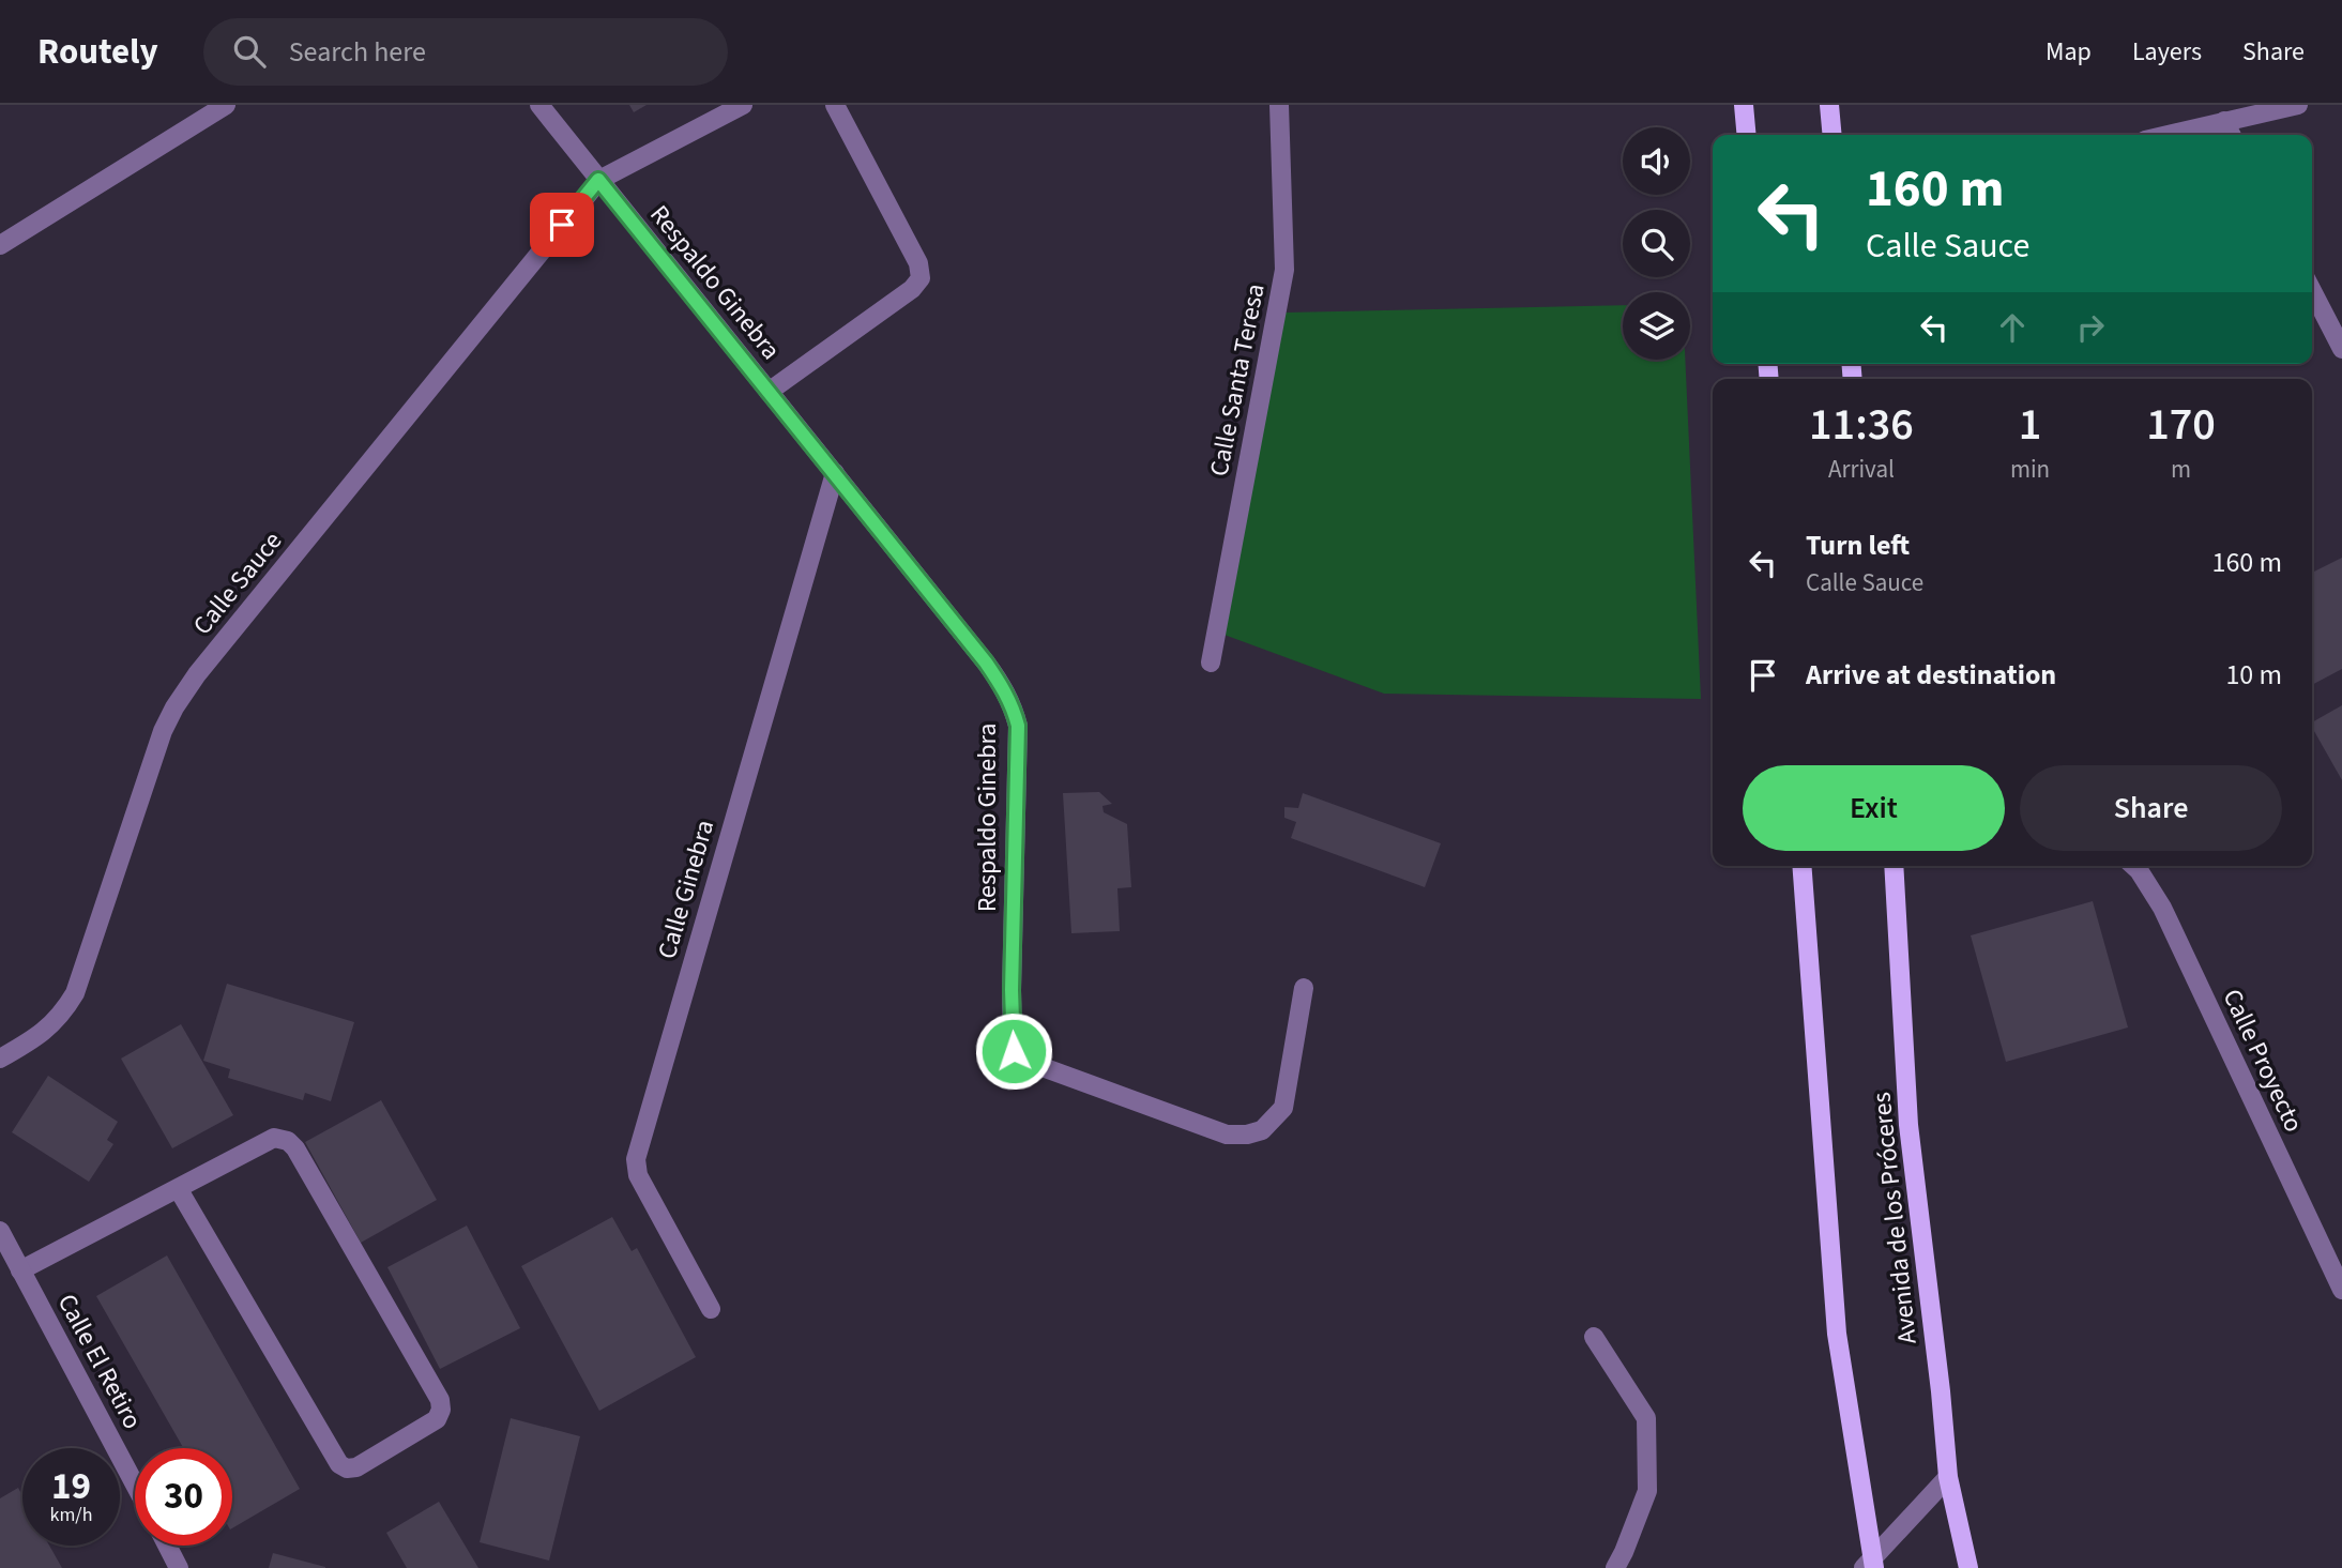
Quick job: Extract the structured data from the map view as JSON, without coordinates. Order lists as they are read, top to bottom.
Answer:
{
  "streets": {
    "main road": ["Avenida de los Próceres"],
    "street": [
      "Respaldo Ginebra",
      "Calle Santa Teresa",
      "Calle Sauce",
      "Calle Ginebra",
      "Calle Proyecto",
      "Calle El Retiro"
    ]
  },
  "crossings": [
    ["Respaldo Ginebra", "Calle Sauce"],
    ["Respaldo Ginebra", "Calle Ginebra"]
  ],
  "page": {
    "header": "Routely",
    "search": "Search here",
    "nav": ["Map", "Layers", "Share"],
    "turn": ["160 m", "Calle Sauce"],
    "eta": [
      "11:36",
      "Arrival",
      "1",
      "min",
      "170",
      "m"
    ],
    "list": [
      {
        "name": "Turn left",
        "note": "Calle Sauce",
        "value": "160 m"
      },
      {
        "name": "Arrive at destination",
        "value": "10 m"
      }
    ],
    "buttons": ["Exit", "Share"],
    "speed": "19 km/h",
    "limit": "30"
  }
}
